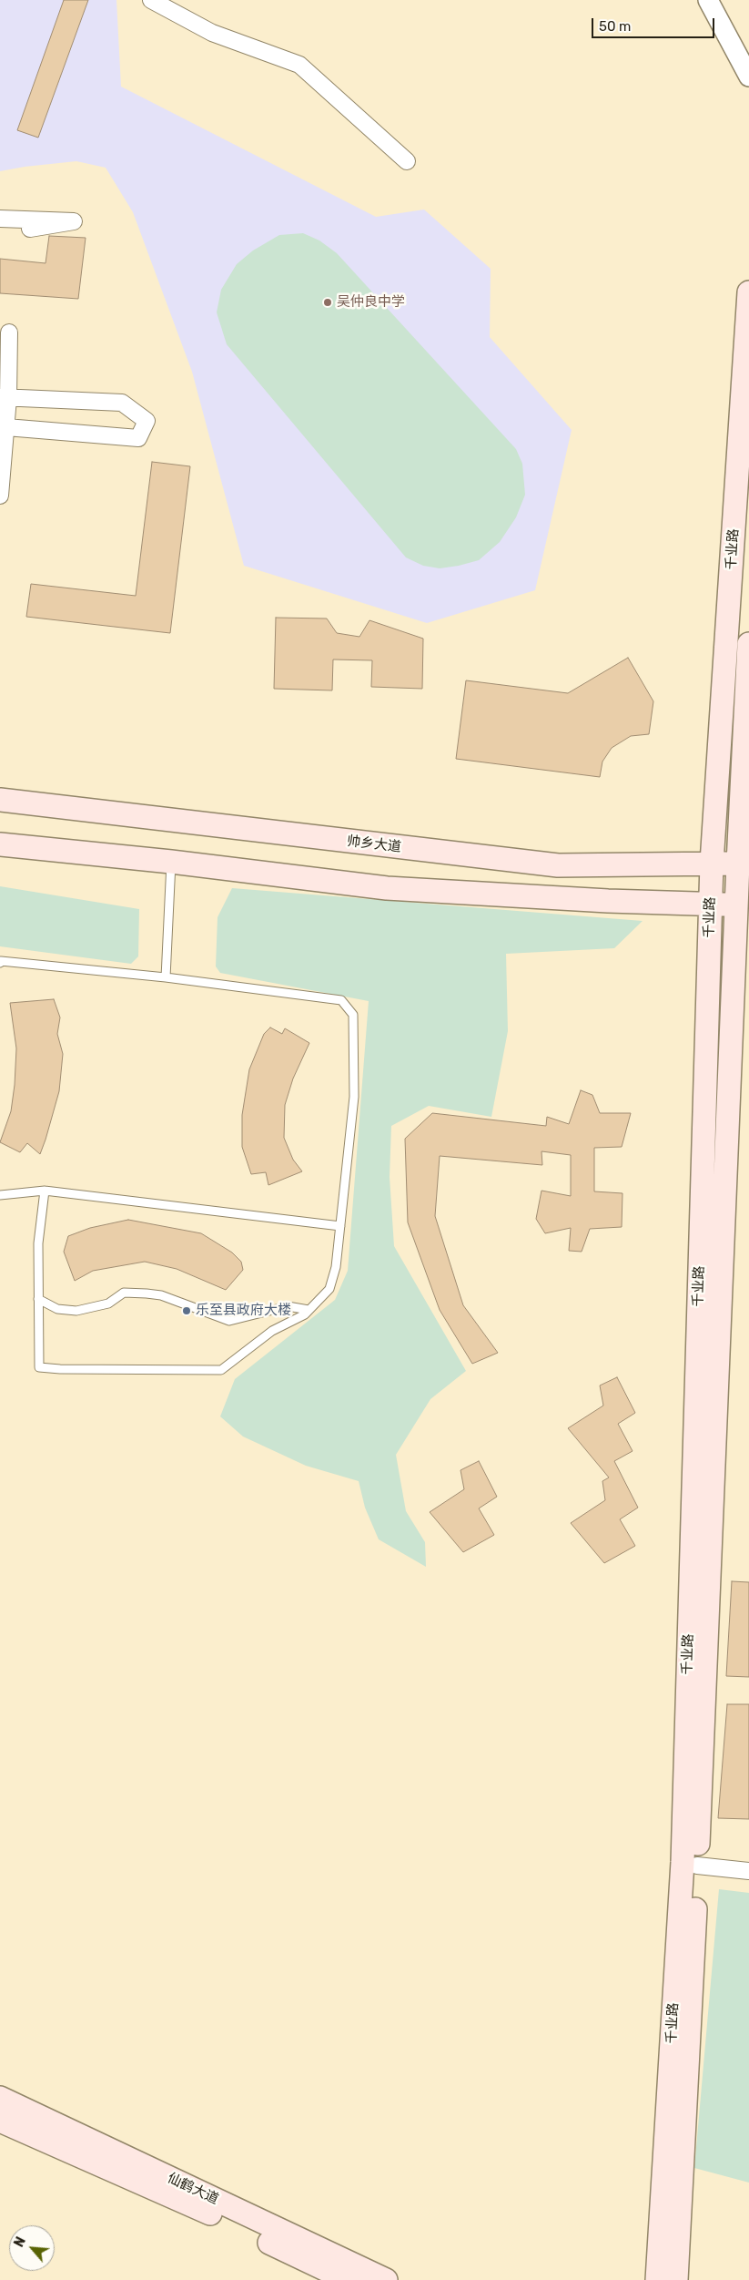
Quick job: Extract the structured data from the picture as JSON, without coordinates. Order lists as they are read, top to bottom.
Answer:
{
  "streets": {
    "main road": ["千业路", "帅乡大道", "仙鹤大道"]
  },
  "crossings": [
    ["千业路", "帅乡大道"]
  ],
  "places": ["吴仲良中学", "乐至县政府大楼"],
  "scale_bar": "50 m",
  "north": "top left"
}
